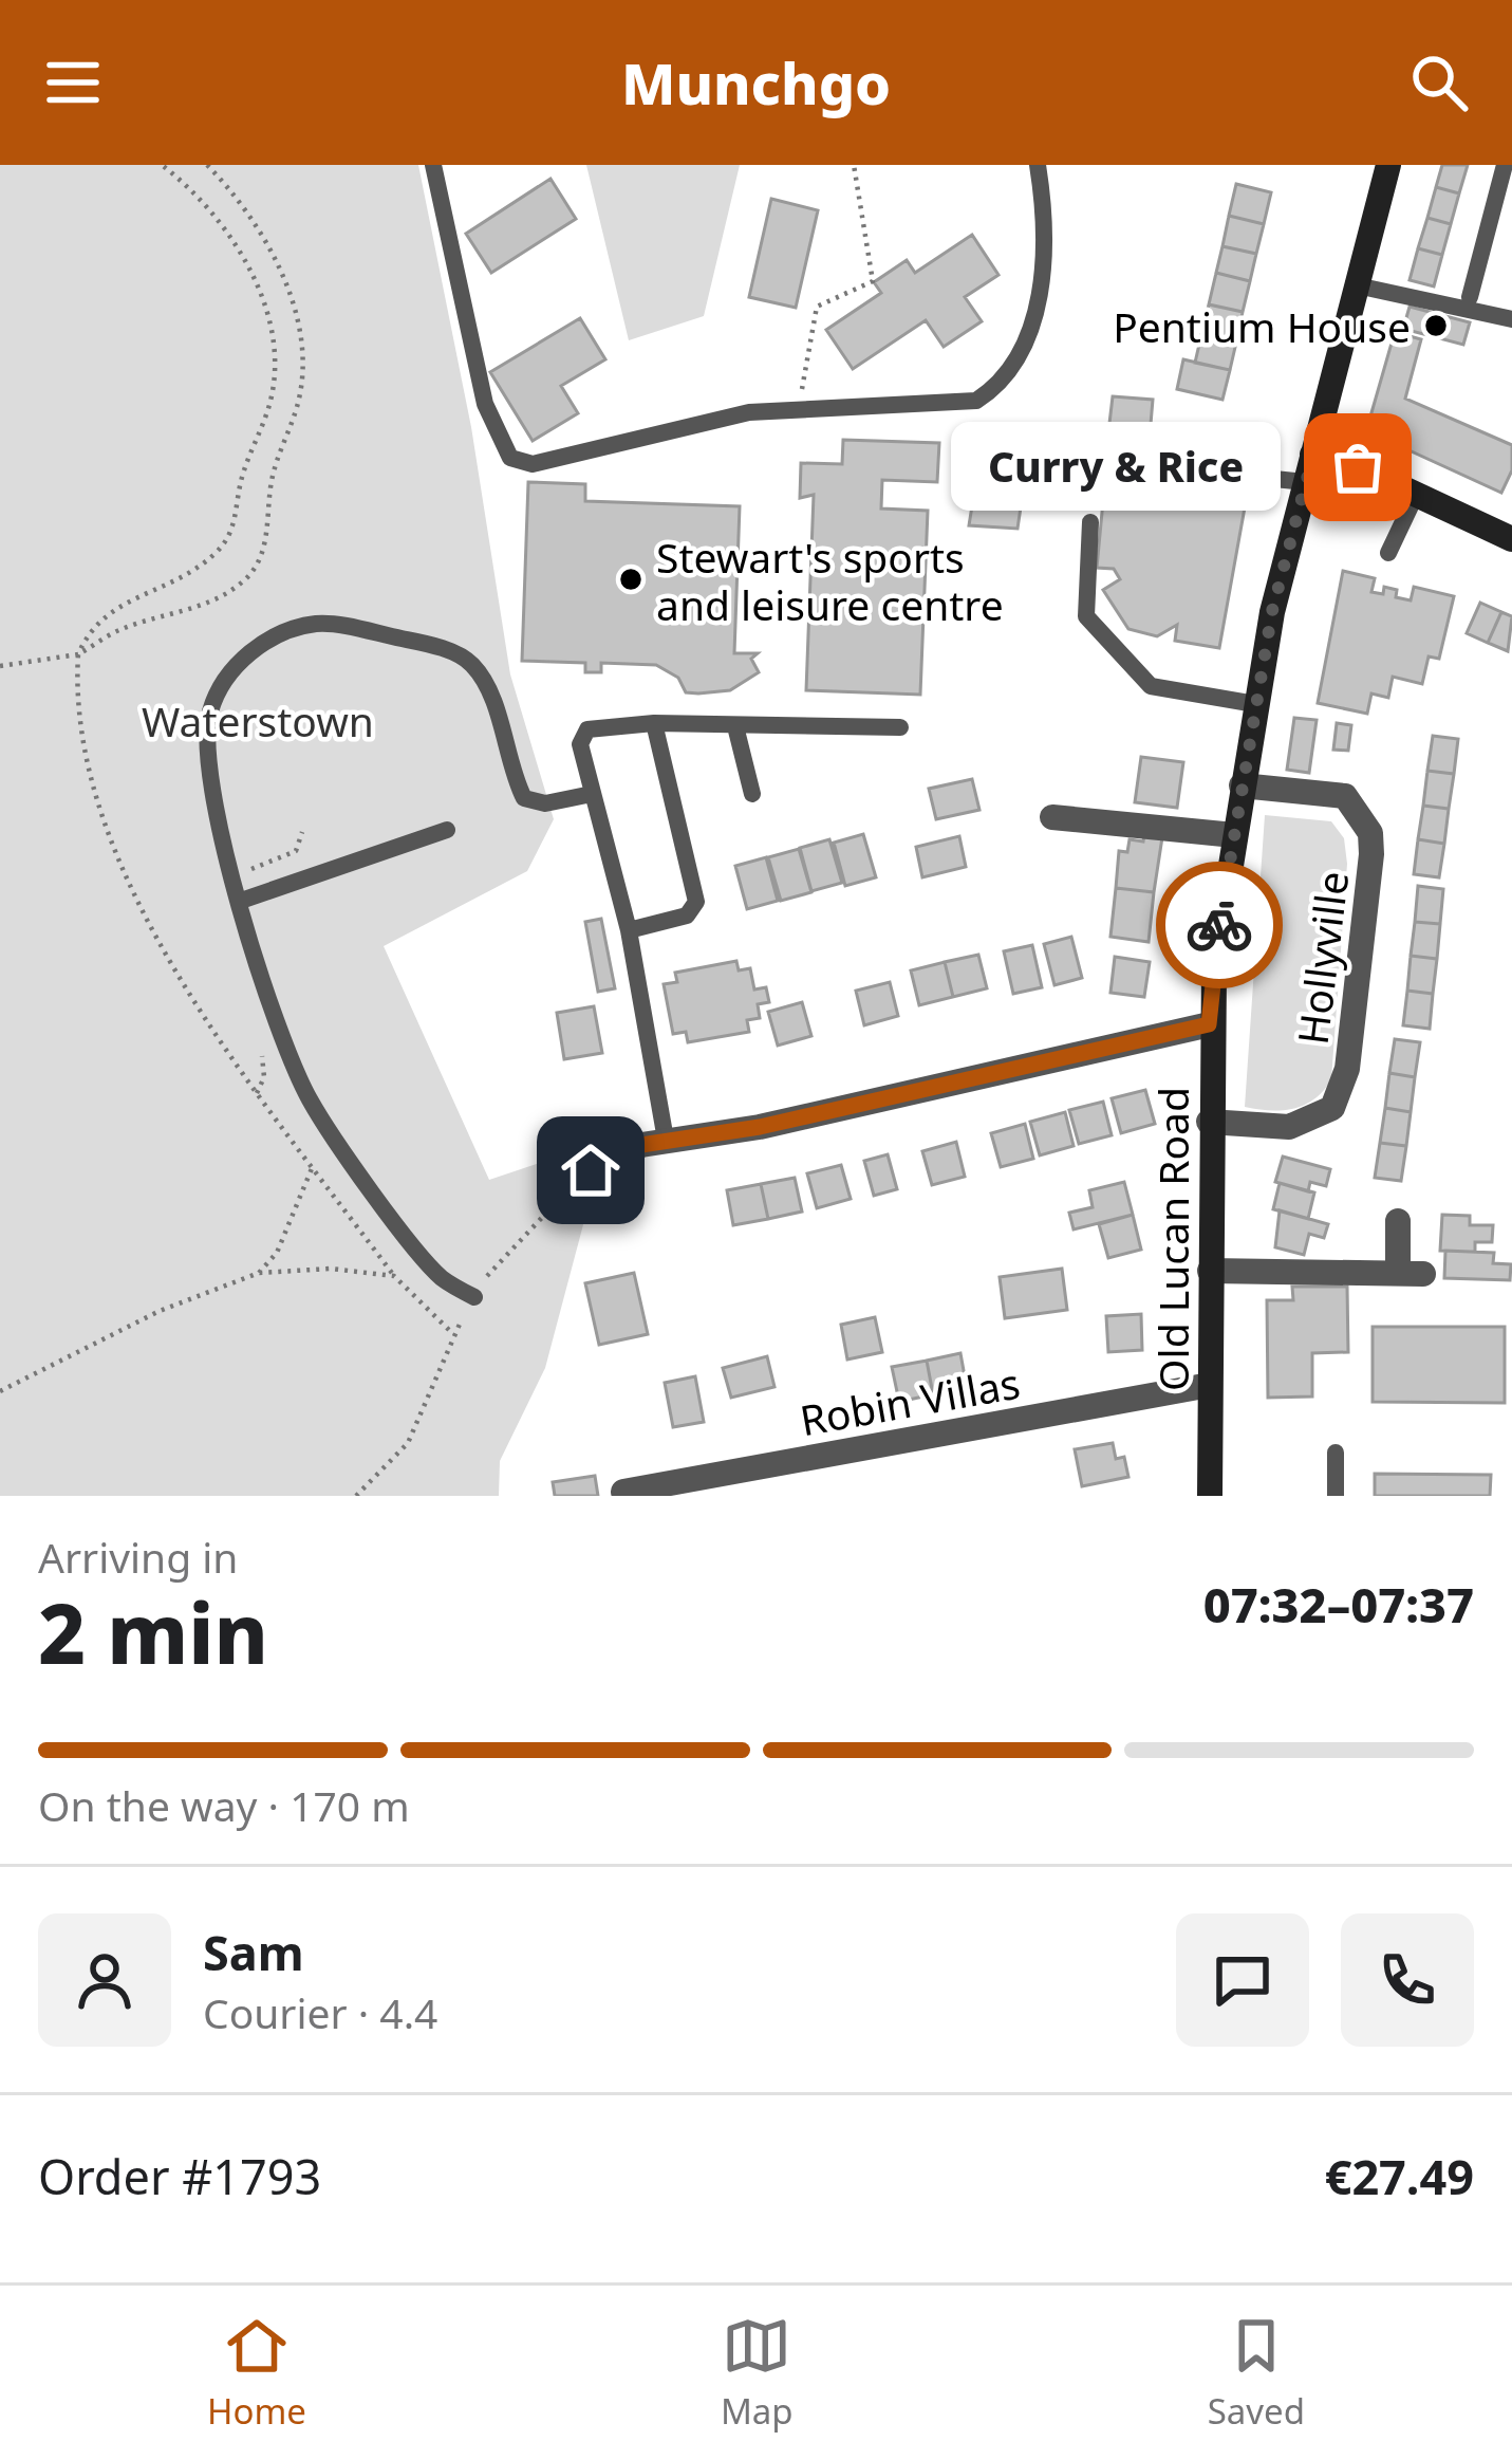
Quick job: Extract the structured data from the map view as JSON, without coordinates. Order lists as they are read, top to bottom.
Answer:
{
  "streets": {
    "street": ["Hollyville", "Old Lucan Road", "Robin Villas"]
  },
  "crossings": [
    ["Hollyville", "Old Lucan Road"],
    ["Old Lucan Road", "Robin Villas"]
  ],
  "parks": ["Waterstown"],
  "places": ["Pentium House", "Curry & Rice", "Stewart's sports and leisure centre"],
  "page": {
    "header": "Munchgo",
    "bubble": "Curry & Rice",
    "heading": ["2 min", "Arriving in", "07:32–07:37"],
    "panel": [
      "Sam",
      "Courier · 4.4",
      "Order #1793",
      "€27.49"
    ],
    "bar": "On the way · 170 m",
    "tabs": ["Home", "Map", "Saved"]
  }
}
